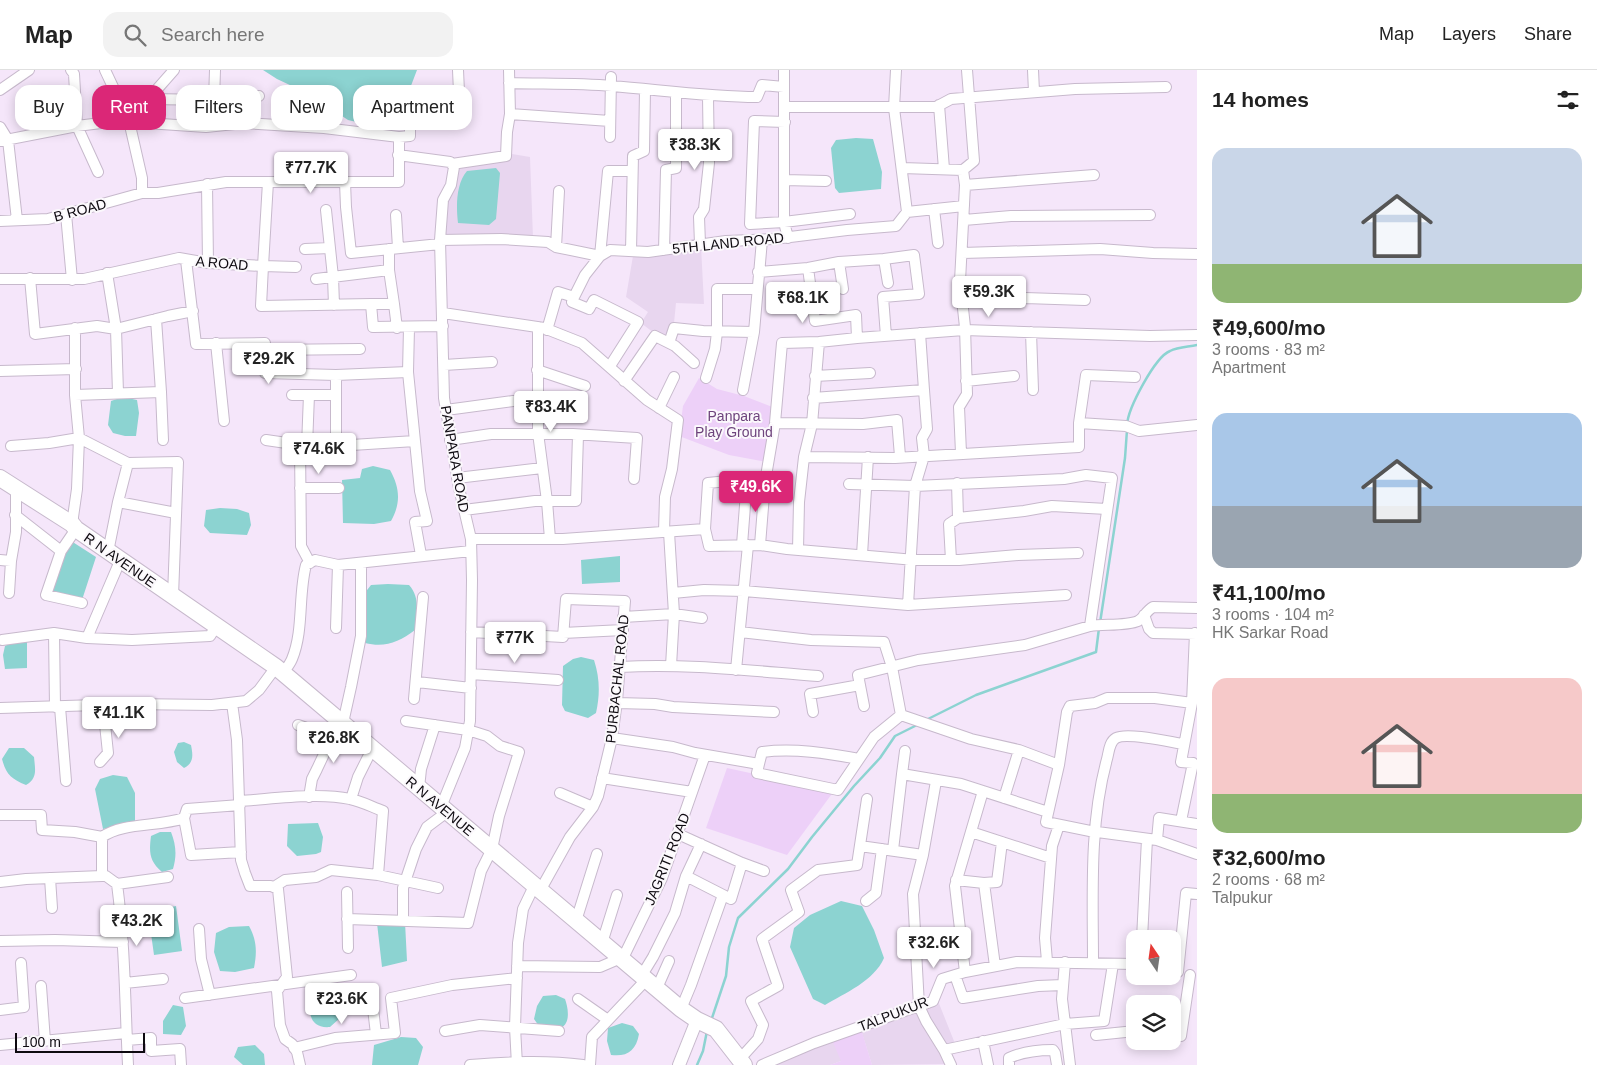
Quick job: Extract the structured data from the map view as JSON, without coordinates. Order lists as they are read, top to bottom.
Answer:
{
  "streets": {
    "main road": ["R N AVENUE"],
    "street": [
      "B ROAD",
      "5TH LAND ROAD",
      "A ROAD",
      "PANPARA ROAD",
      "PURBACHAL ROAD",
      "JAGRITI ROAD",
      "TALPUKUR"
    ]
  },
  "crossings": [
    ["B ROAD", "5TH LAND ROAD"],
    ["5TH LAND ROAD", "PANPARA ROAD"],
    ["PANPARA ROAD", "R N AVENUE"],
    ["R N AVENUE", "PURBACHAL ROAD"],
    ["R N AVENUE", "JAGRITI ROAD"]
  ],
  "parks": ["Panpara Play Ground"],
  "scale_bar": "100 m",
  "north": "top",
  "page": {
    "header": "Map",
    "search": "Search here",
    "nav": ["Map", "Layers", "Share"],
    "heading": "14 homes",
    "chip": [
      "Buy",
      "Rent",
      "Filters",
      "New",
      "Apartment"
    ],
    "price": [
      "₹38.3K",
      "₹77.7K",
      "₹59.3K",
      "₹68.1K",
      "₹29.2K",
      "₹83.4K",
      "₹74.6K",
      "₹49.6K",
      "₹77K",
      "₹41.1K",
      "₹26.8K",
      "₹43.2K",
      "₹32.6K",
      "₹23.6K"
    ],
    "list": [
      {
        "name": "₹49,600/mo",
        "note": "3 rooms · 83 m² · Apartment"
      },
      {
        "name": "₹41,100/mo",
        "note": "3 rooms · 104 m² · HK Sarkar Road"
      },
      {
        "name": "₹32,600/mo",
        "note": "2 rooms · 68 m² · Talpukur"
      }
    ],
    "scale": "100 m"
  }
}
